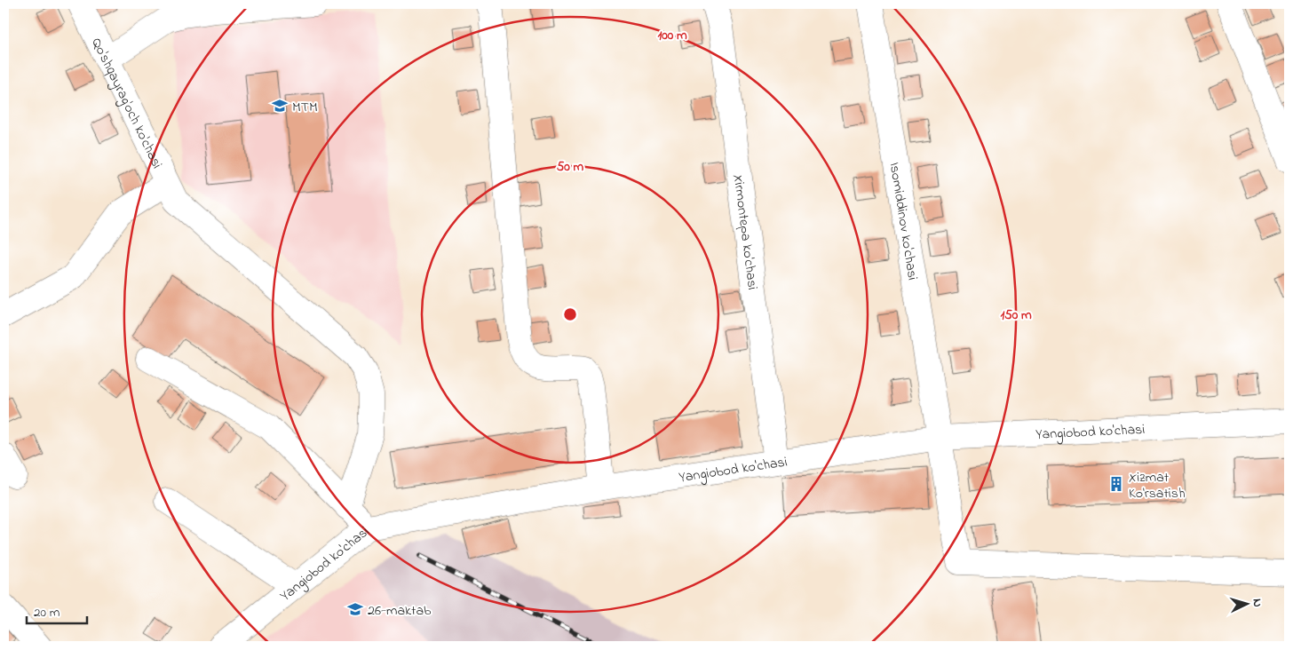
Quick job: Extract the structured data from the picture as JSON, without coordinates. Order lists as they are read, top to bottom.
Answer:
{
  "streets": {
    "street": [
      "Qo'shqayrag'och ko'chasi",
      "Isomiddinov ko'chasi",
      "Xirmontepa ko'chasi",
      "Yangiobod ko'chasi"
    ]
  },
  "crossings": [
    ["Isomiddinov ko'chasi", "Yangiobod ko'chasi"],
    ["Xirmontepa ko'chasi", "Yangiobod ko'chasi"]
  ],
  "places": {
    "school or university": ["MTM", "26-maktab"],
    "building": ["Xizmat Ko'rsatish"]
  },
  "scale_bar": "20 m",
  "north": "right",
  "rings": ["100 m", "50 m", "150 m"]
}
